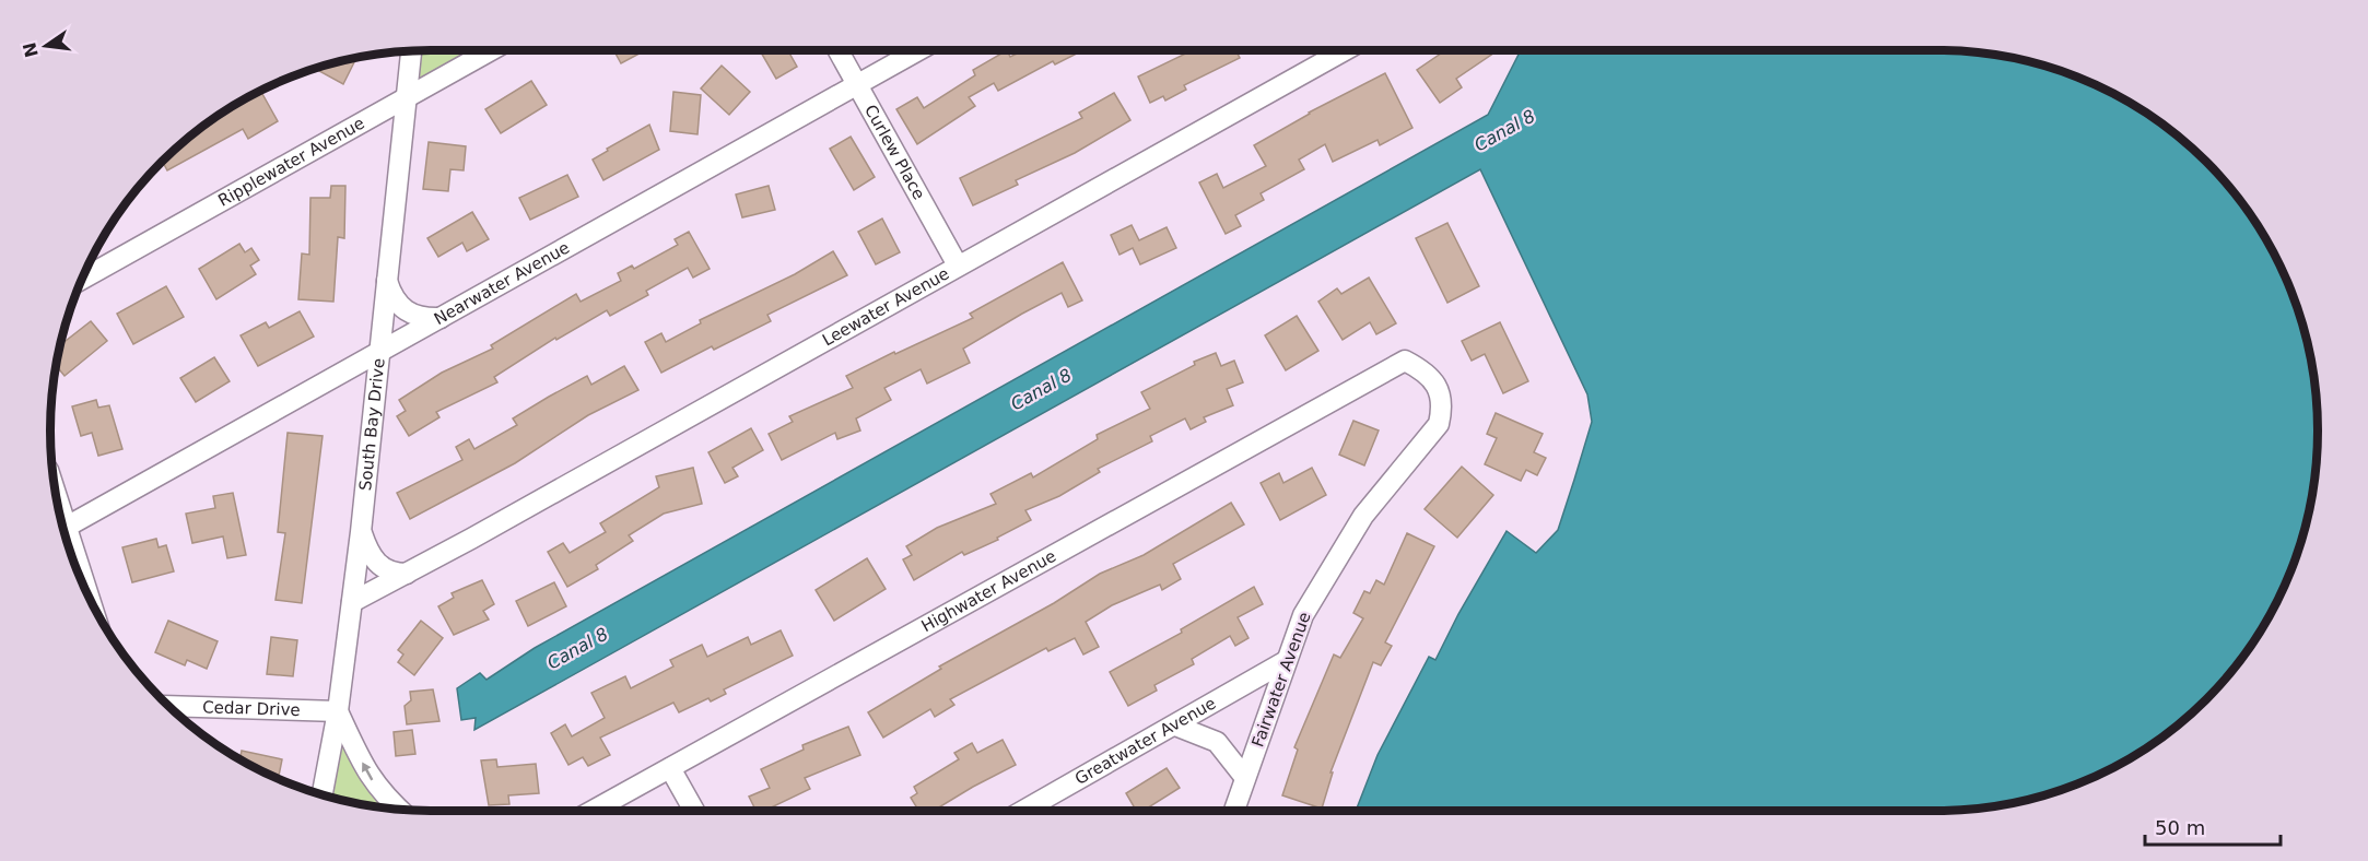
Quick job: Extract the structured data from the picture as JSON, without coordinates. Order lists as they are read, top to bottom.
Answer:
{
  "streets": {
    "street": [
      "Curlew Place",
      "Ripplewater Avenue",
      "Nearwater Avenue",
      "Leewater Avenue",
      "South Bay Drive",
      "Highwater Avenue",
      "Fairwater Avenue",
      "Cedar Drive",
      "Greatwater Avenue"
    ]
  },
  "crossings": [
    ["Curlew Place", "Nearwater Avenue"],
    ["Curlew Place", "Leewater Avenue"],
    ["Ripplewater Avenue", "South Bay Drive"],
    ["Nearwater Avenue", "South Bay Drive"],
    ["Leewater Avenue", "South Bay Drive"],
    ["South Bay Drive", "Cedar Drive"],
    ["Highwater Avenue", "Fairwater Avenue"],
    ["Fairwater Avenue", "Greatwater Avenue"]
  ],
  "water": ["Canal 8"],
  "scale_bar": "50 m",
  "north": "left"
}
